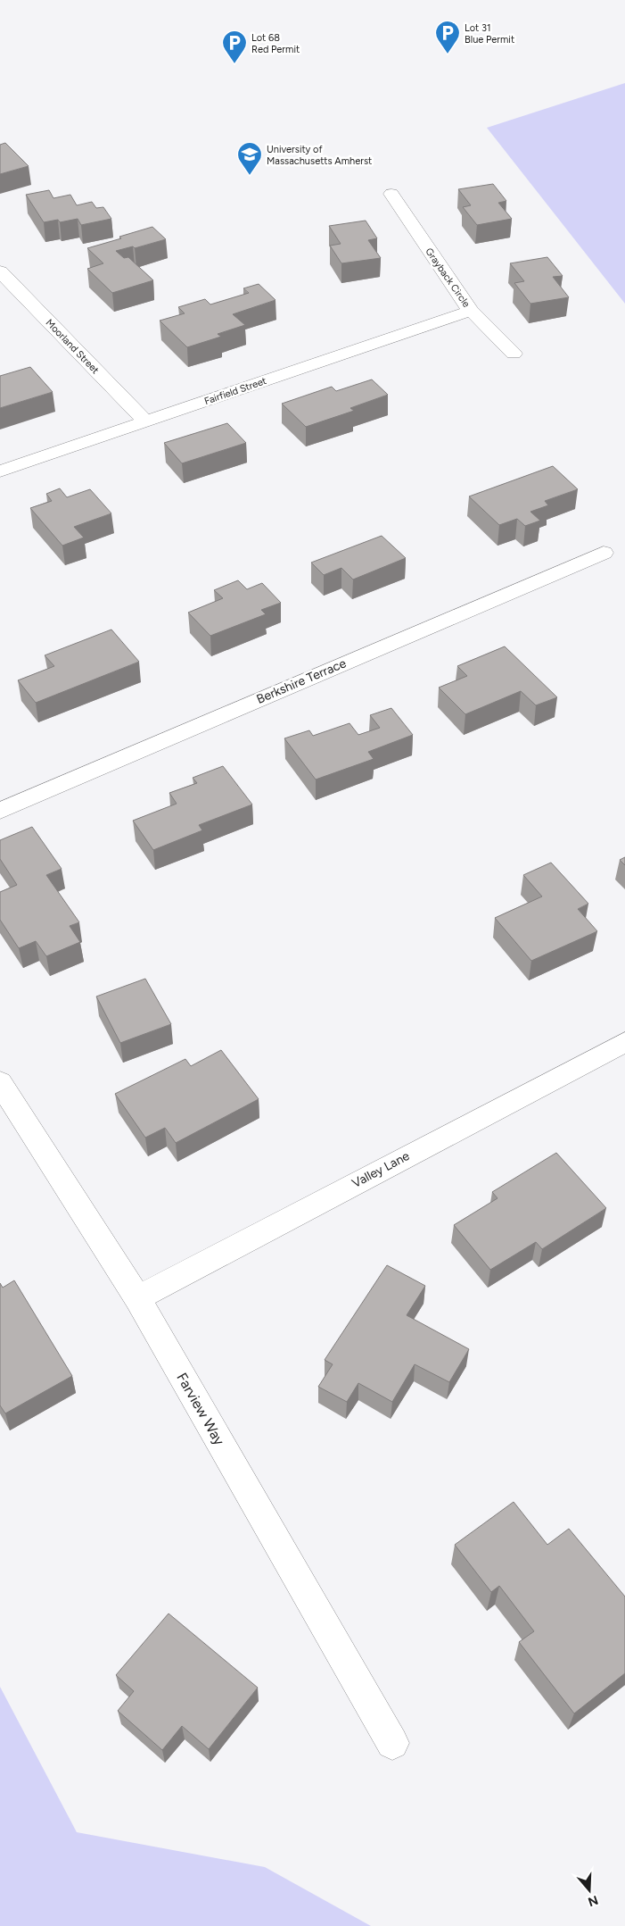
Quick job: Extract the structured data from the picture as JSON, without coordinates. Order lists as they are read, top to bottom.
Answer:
{
  "streets": {
    "street": [
      "Grayback Circle",
      "Moorland Street",
      "Fairfield Street",
      "Berkshire Terrace",
      "Valley Lane",
      "Farview Way"
    ]
  },
  "crossings": [
    ["Grayback Circle", "Fairfield Street"],
    ["Moorland Street", "Fairfield Street"],
    ["Valley Lane", "Farview Way"]
  ],
  "places": {
    "parking": ["Lot 31 Blue Permit", "Lot 68 Red Permit"],
    "school or university": ["University of Massachusetts Amherst"]
  },
  "north": "bottom"
}
